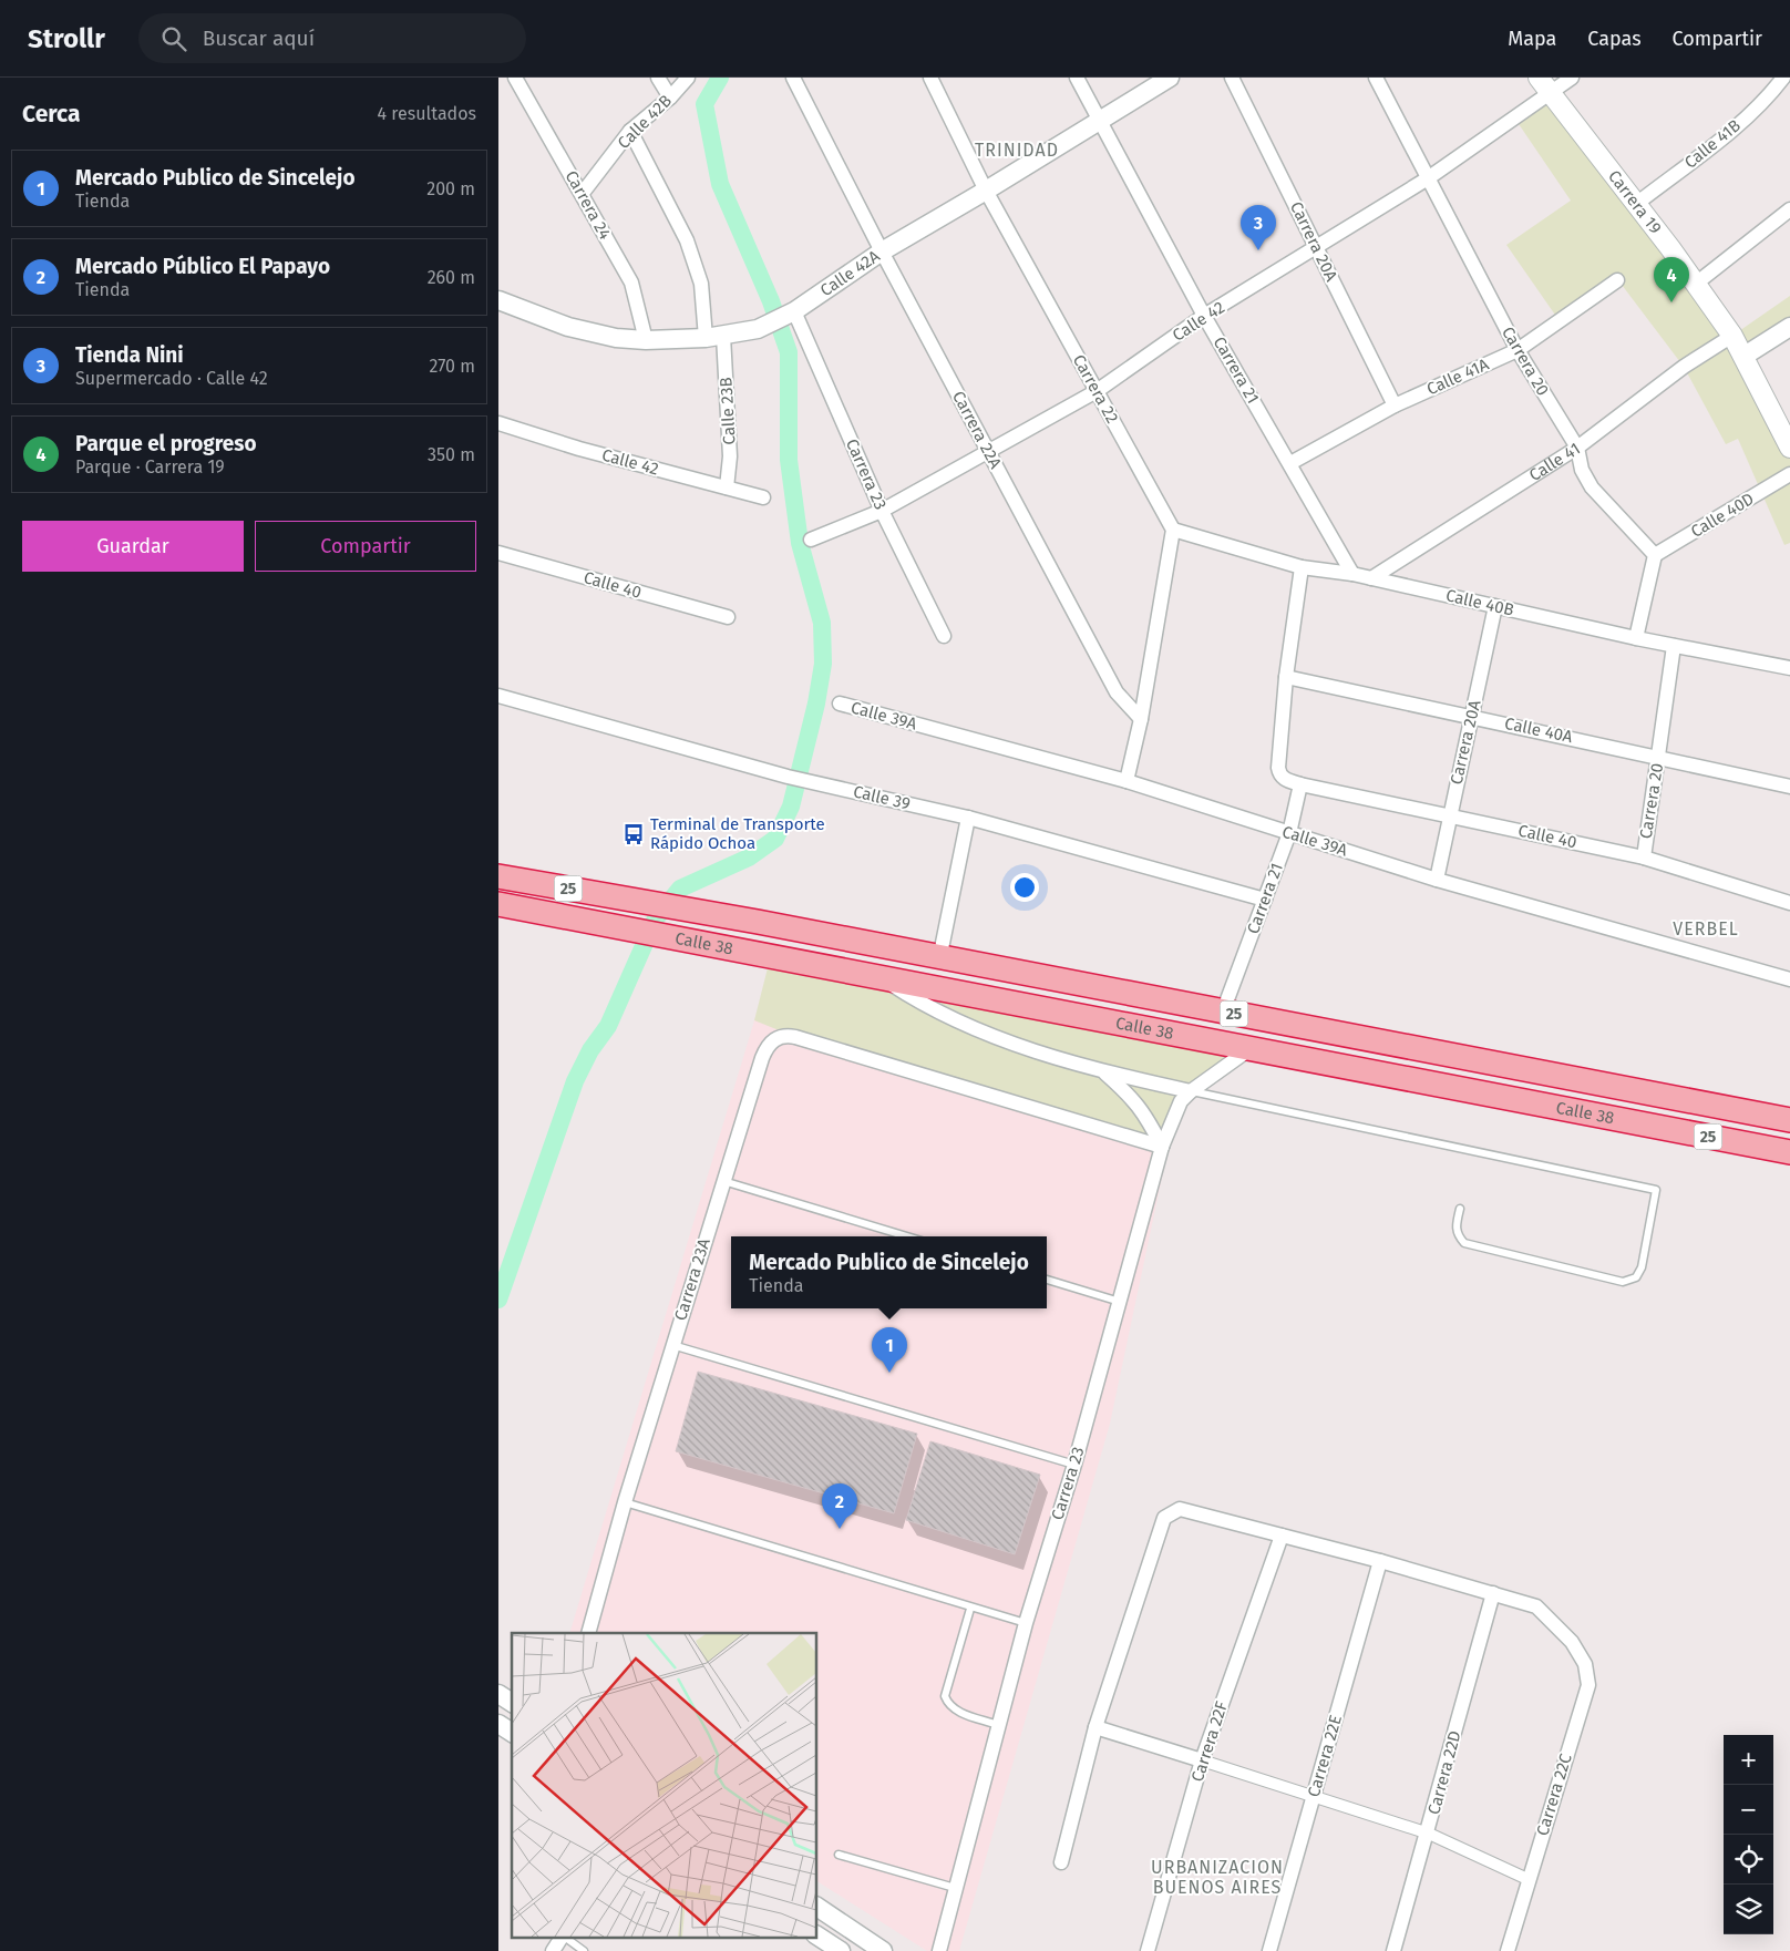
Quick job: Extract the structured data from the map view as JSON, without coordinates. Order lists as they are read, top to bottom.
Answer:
{
  "streets": {
    "highway": ["25", "Calle 38"],
    "main road": ["Carrera 19"],
    "street": [
      "Calle 42B",
      "Calle 41B",
      "Carrera 24",
      "Carrera 20A",
      "Calle 42A",
      "Calle 42",
      "Carrera 20",
      "Carrera 21",
      "Calle 41A",
      "Carrera 22",
      "Calle 23B",
      "Carrera 22A",
      "Calle 41",
      "Carrera 23",
      "Calle 40D",
      "Calle 40",
      "Calle 40B",
      "Calle 39A",
      "Calle 40A",
      "Calle 39",
      "Carrera 23A",
      "Carrera 22F",
      "Carrera 22E",
      "Carrera 22D",
      "Carrera 22C"
    ]
  },
  "crossings": [
    ["Calle 42B", "Carrera 24"],
    ["Calle 41B", "Carrera 19"],
    ["Carrera 19", "Calle 42"],
    ["Carrera 19", "Calle 41"],
    ["Carrera 24", "Calle 42A"],
    ["Carrera 20A", "Calle 42"],
    ["Carrera 20A", "Calle 41A"],
    ["Carrera 20A", "Calle 40"],
    ["Carrera 20A", "Calle 40B"],
    ["Carrera 20A", "Calle 39A"],
    ["Carrera 20A", "Calle 40A"],
    ["Calle 42A", "Carrera 21"],
    ["Calle 42A", "Carrera 22"],
    ["Calle 42A", "Calle 23B"],
    ["Calle 42A", "Carrera 22A"],
    ["Calle 42A", "Carrera 23"],
    ["Calle 42", "Carrera 20"],
    ["Calle 42", "Carrera 21"],
    ["Calle 42", "Carrera 22"],
    ["Calle 42", "Calle 23B"],
    ["Calle 42", "Carrera 22A"],
    ["Calle 42", "Carrera 23"],
    ["Carrera 20", "Calle 41A"],
    ["Carrera 20", "Calle 41"],
    ["Carrera 20", "Calle 40D"],
    ["Carrera 20", "Calle 40"],
    ["Carrera 20", "Calle 40B"],
    ["Carrera 20", "Calle 40A"],
    ["Carrera 21", "Calle 41A"],
    ["Carrera 21", "Calle 40"],
    ["Carrera 21", "Calle 40B"],
    ["Carrera 21", "Calle 39A"],
    ["Carrera 21", "Calle 39"],
    ["Carrera 21", "Calle 38"],
    ["Carrera 22", "Calle 40B"],
    ["Calle 41", "Calle 40B"],
    ["Carrera 23", "Calle 38"],
    ["Carrera 23", "Carrera 23A"],
    ["Carrera 22F", "Carrera 22C"],
    ["Carrera 22E", "Carrera 22C"],
    ["Carrera 22D", "Carrera 22C"]
  ],
  "districts": ["TRINIDAD", "VERBEL", "URBANIZACION BUENOS AIRES"],
  "places": {
    "bus stop": ["Terminal de Transporte Rápido Ochoa"]
  },
  "page": {
    "header": "Strollr",
    "search": "Buscar aquí",
    "nav": ["Mapa", "Capas", "Compartir"],
    "heading": ["Cerca", "4 resultados"],
    "list": [
      {
        "mark": "1",
        "name": "Mercado Publico de Sincelejo",
        "note": "Tienda",
        "value": "200 m"
      },
      {
        "mark": "2",
        "name": "Mercado Público El Papayo",
        "note": "Tienda",
        "value": "260 m"
      },
      {
        "mark": "3",
        "name": "Tienda Nini",
        "note": "Supermercado · Calle 42",
        "value": "270 m"
      },
      {
        "mark": "4",
        "name": "Parque el progreso",
        "note": "Parque · Carrera 19",
        "value": "350 m"
      }
    ],
    "pins": [
      "3",
      "4",
      "1",
      "2"
    ],
    "buttons": ["Guardar", "Compartir"],
    "popup": ["Mercado Publico de Sincelejo", "Tienda"],
    "map_buttons": ["+", "−"]
  }
}
